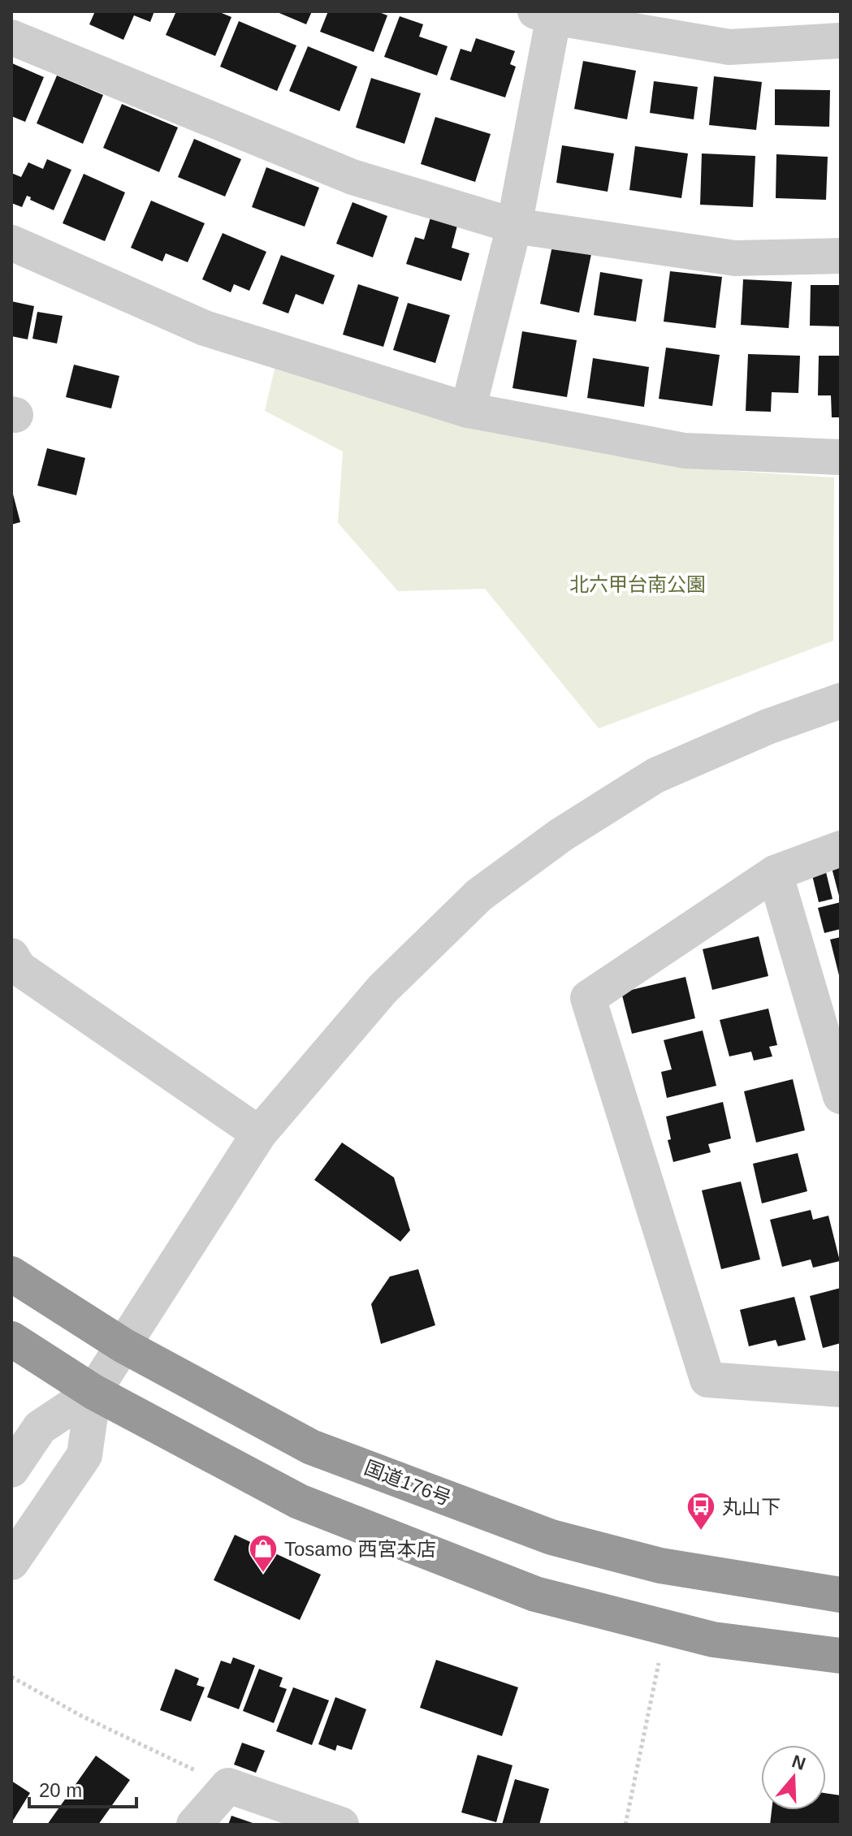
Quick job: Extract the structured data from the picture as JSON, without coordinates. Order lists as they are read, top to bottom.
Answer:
{
  "streets": {
    "highway": ["国道176号"]
  },
  "parks": ["北六甲台南公園"],
  "places": {
    "bus stop": ["丸山下"],
    "shop": ["Tosamo 西宮本店"]
  },
  "scale_bar": "20 m",
  "north": "top"
}
